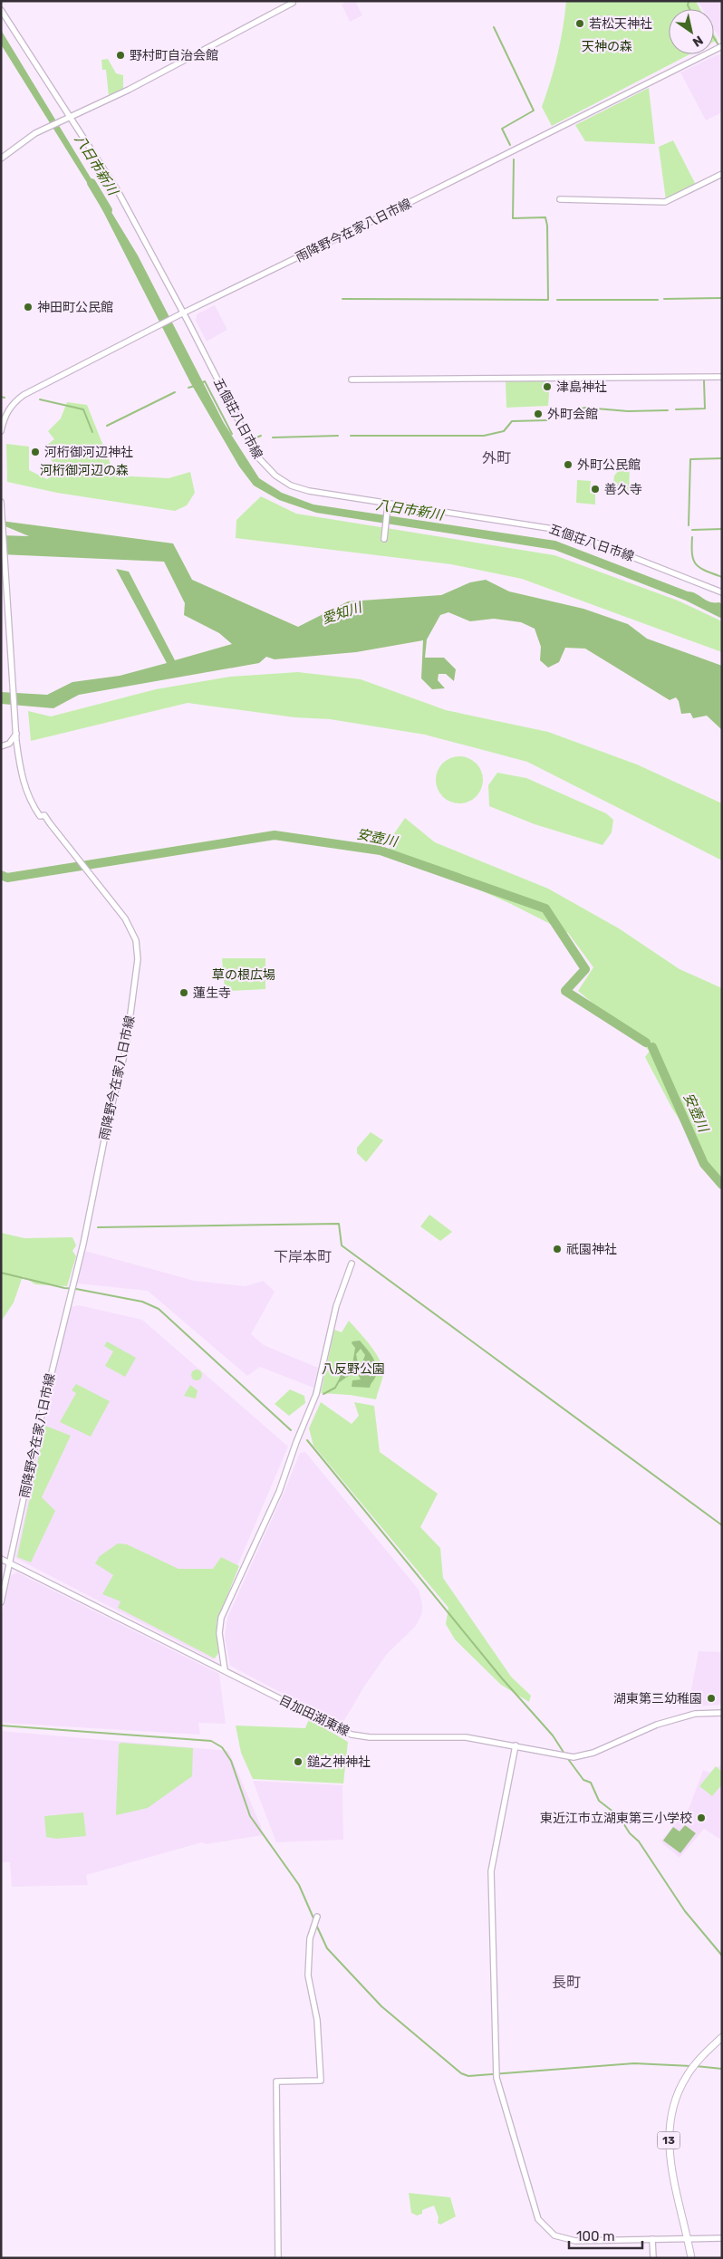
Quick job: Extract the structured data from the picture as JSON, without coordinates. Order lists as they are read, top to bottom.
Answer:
{
  "streets": {
    "main road": [
      "雨降野今在家八日市線",
      "五個荘八日市線",
      "目加田湖東線",
      "13"
    ]
  },
  "crossings": [
    ["雨降野今在家八日市線", "五個荘八日市線"],
    ["雨降野今在家八日市線", "目加田湖東線"]
  ],
  "districts": ["外町", "下岸本町", "長町"],
  "water": ["八日市新川", "愛知川", "安壺川"],
  "parks": [
    "天神の森",
    "河桁御河辺の森",
    "草の根広場",
    "八反野公園"
  ],
  "places": [
    "若松天神社",
    "野村町自治会館",
    "神田町公民館",
    "津島神社",
    "外町会館",
    "河桁御河辺神社",
    "外町公民館",
    "善久寺",
    "蓮生寺",
    "祇園神社",
    "湖東第三幼稚園",
    "鎚之神神社",
    "東近江市立湖東第三小学校"
  ],
  "scale_bar": "100 m",
  "north": "bottom right"
}
